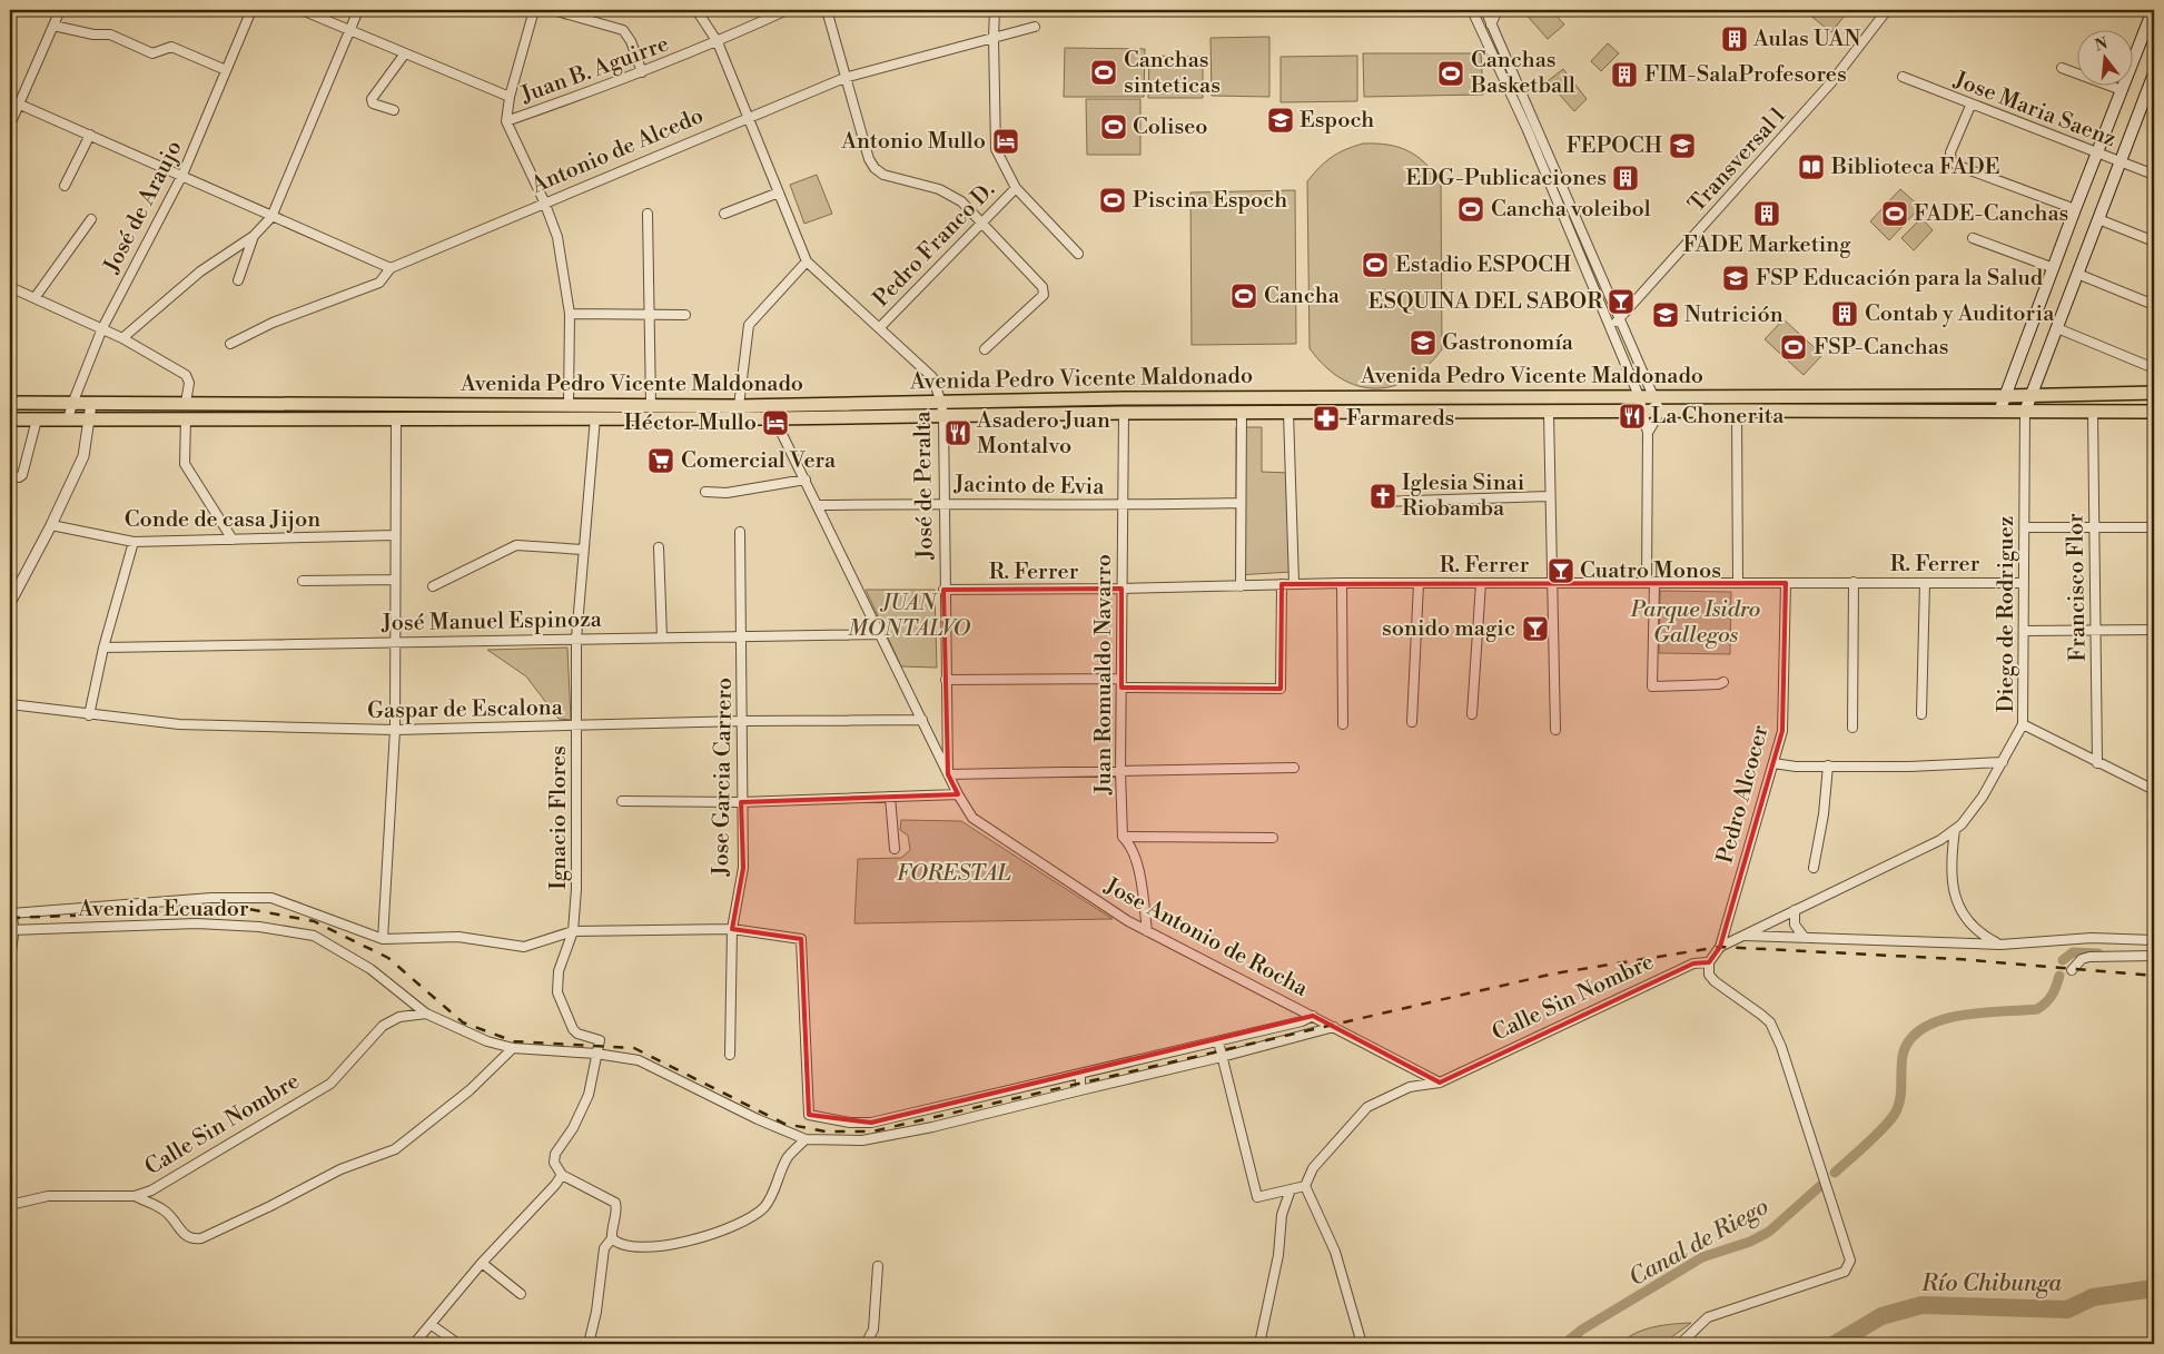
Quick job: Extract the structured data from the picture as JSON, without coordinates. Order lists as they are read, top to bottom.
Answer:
{
  "streets": {
    "main road": ["Avenida Pedro Vicente Maldonado"],
    "street": [
      "Juan B. Aguirre",
      "Jose Maria Saenz",
      "Antonio de Alcedo",
      "Transversal 1",
      "José de Araujo",
      "Pedro Franco D.",
      "José de Peralta",
      "Jacinto de Evia",
      "Conde de casa Jijon",
      "R. Ferrer",
      "Francisco Flor",
      "Diego de Rodriguez",
      "José Manuel Espinoza",
      "Juan Romualdo Navarro",
      "Gaspar de Escalona",
      "Jose Garcia Carrero",
      "Pedro Alcocer",
      "Ignacio Flores",
      "Avenida Ecuador",
      "Jose Antonio de Rocha",
      "Calle Sin Nombre"
    ]
  },
  "crossings": [
    ["Juan B. Aguirre", "José de Peralta"],
    ["Antonio de Alcedo", "José de Peralta"],
    ["José de Araujo", "Avenida Pedro Vicente Maldonado"],
    ["Pedro Franco D.", "José de Peralta"],
    ["Avenida Pedro Vicente Maldonado", "José de Peralta"],
    ["Avenida Pedro Vicente Maldonado", "Francisco Flor"],
    ["Avenida Pedro Vicente Maldonado", "Diego de Rodriguez"],
    ["Avenida Pedro Vicente Maldonado", "Juan Romualdo Navarro"],
    ["Avenida Pedro Vicente Maldonado", "Ignacio Flores"],
    ["Avenida Pedro Vicente Maldonado", "Jose Antonio de Rocha"],
    ["José de Peralta", "Jacinto de Evia"],
    ["José de Peralta", "R. Ferrer"],
    ["José de Peralta", "Jose Antonio de Rocha"],
    ["Jacinto de Evia", "Juan Romualdo Navarro"],
    ["Jacinto de Evia", "Jose Antonio de Rocha"],
    ["R. Ferrer", "Diego de Rodriguez"],
    ["R. Ferrer", "Juan Romualdo Navarro"],
    ["R. Ferrer", "Pedro Alcocer"],
    ["Diego de Rodriguez", "Pedro Alcocer"],
    ["José Manuel Espinoza", "Jose Garcia Carrero"],
    ["José Manuel Espinoza", "Ignacio Flores"],
    ["José Manuel Espinoza", "Jose Antonio de Rocha"],
    ["Juan Romualdo Navarro", "Jose Antonio de Rocha"],
    ["Gaspar de Escalona", "Jose Garcia Carrero"],
    ["Gaspar de Escalona", "Ignacio Flores"],
    ["Gaspar de Escalona", "Jose Antonio de Rocha"],
    ["Ignacio Flores", "Avenida Ecuador"],
    ["Avenida Ecuador", "Calle Sin Nombre"],
    ["Jose Antonio de Rocha", "Calle Sin Nombre"]
  ],
  "water": ["Canal de Riego", "Río Chibunga"],
  "parks": ["JUAN MONTALVO", "Parque Isidro Gallegos", "FORESTAL"],
  "places": {
    "building": [
      "Aulas UAN",
      "FIM-SalaProfesores",
      "EDG-Publicaciones",
      "FADE Marketing",
      "Contab y Auditoria"
    ],
    "sports": [
      "Canchas sinteticas",
      "Canchas Basketball",
      "Coliseo",
      "Piscina Espoch",
      "Cancha voleibol",
      "FADE-Canchas",
      "Estadio ESPOCH",
      "Cancha",
      "FSP-Canchas"
    ],
    "school or university": [
      "Espoch",
      "FEPOCH",
      "FSP Educación para la Salud",
      "Nutrición",
      "Gastronomía"
    ],
    "hotel": ["Antonio Mullo", "Héctor Mullo"],
    "library": ["Biblioteca FADE"],
    "bar": ["ESQUINA DEL SABOR", "Cuatro Monos", "sonido magic"],
    "restaurant": ["La Chonerita", "Asadero Juan Montalvo"],
    "pharmacy": ["Farmareds"],
    "supermarket": ["Comercial Vera"],
    "church": ["Iglesia Sinai Riobamba"]
  },
  "north": "top"
}
